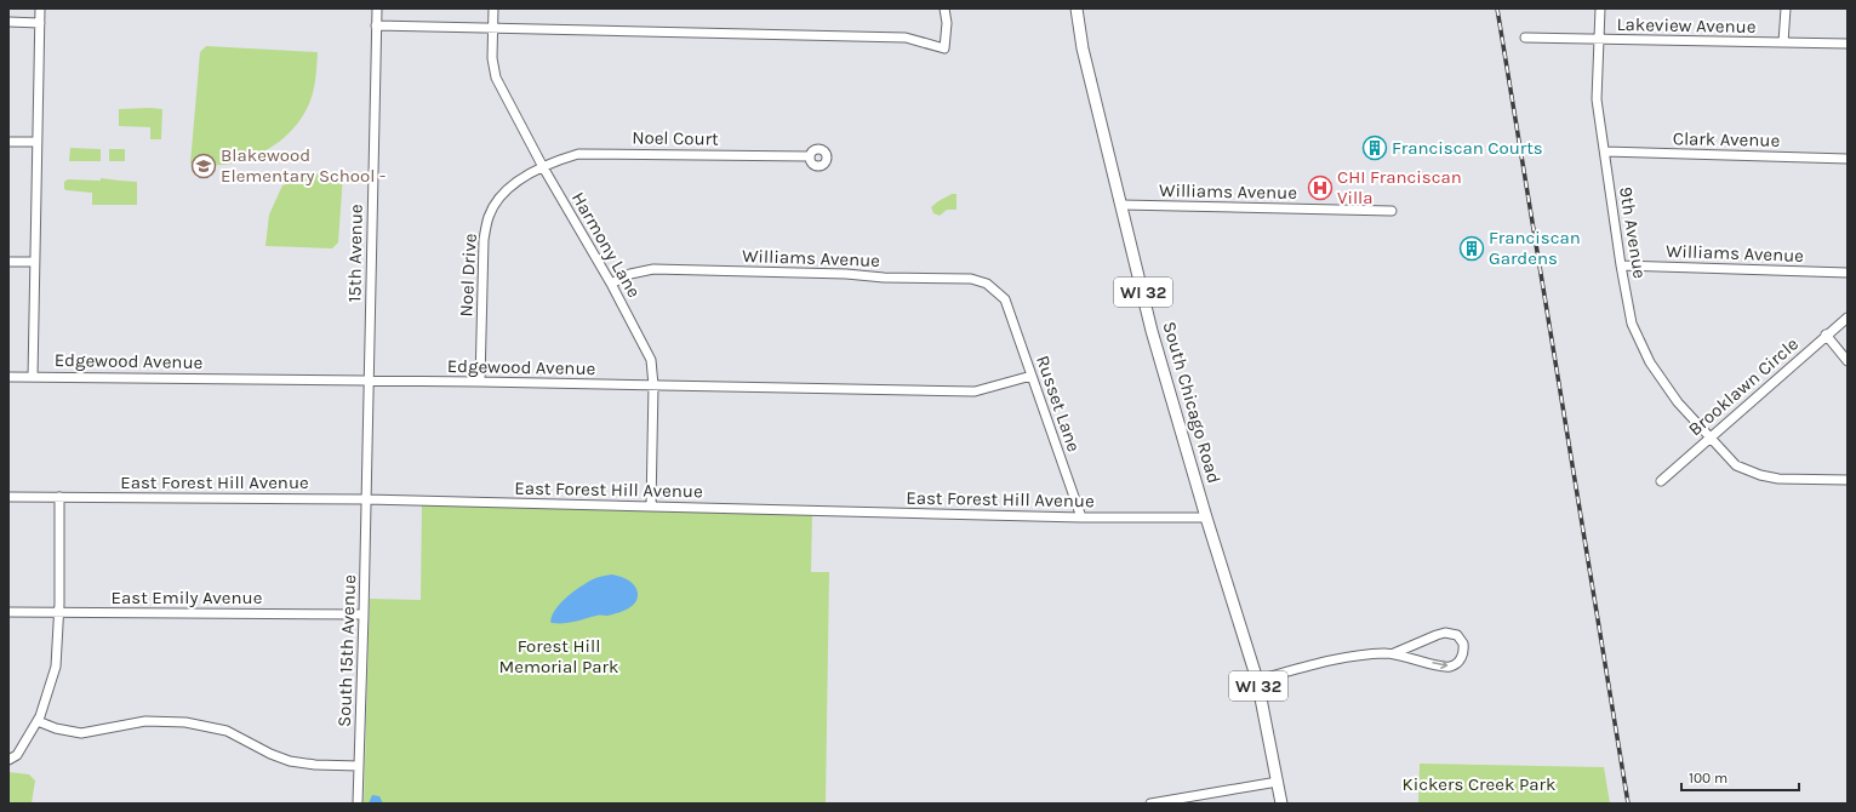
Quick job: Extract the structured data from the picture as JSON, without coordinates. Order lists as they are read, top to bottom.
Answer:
{
  "streets": {
    "main road": ["WI 32", "South Chicago Road"],
    "street": [
      "Lakeview Avenue",
      "Noel Court",
      "Clark Avenue",
      "Williams Avenue",
      "9th Avenue",
      "Harmony Lane",
      "15th Avenue",
      "Noel Drive",
      "Edgewood Avenue",
      "Brooklawn Circle",
      "Russet Lane",
      "East Forest Hill Avenue",
      "East Emily Avenue",
      "South 15th Avenue"
    ]
  },
  "crossings": [
    ["Lakeview Avenue", "9th Avenue"],
    ["Noel Court", "Harmony Lane"],
    ["Noel Court", "Noel Drive"],
    ["Clark Avenue", "9th Avenue"],
    ["Williams Avenue", "9th Avenue"],
    ["Williams Avenue", "Harmony Lane"],
    ["Williams Avenue", "South Chicago Road"],
    ["Williams Avenue", "Russet Lane"],
    ["9th Avenue", "Brooklawn Circle"],
    ["Harmony Lane", "Noel Drive"],
    ["Harmony Lane", "Edgewood Avenue"],
    ["Harmony Lane", "East Forest Hill Avenue"],
    ["15th Avenue", "Edgewood Avenue"],
    ["15th Avenue", "East Forest Hill Avenue"],
    ["15th Avenue", "South 15th Avenue"],
    ["Noel Drive", "Edgewood Avenue"],
    ["Edgewood Avenue", "Russet Lane"],
    ["South Chicago Road", "East Forest Hill Avenue"],
    ["Russet Lane", "East Forest Hill Avenue"],
    ["East Forest Hill Avenue", "South 15th Avenue"],
    ["East Emily Avenue", "South 15th Avenue"]
  ],
  "parks": ["Forest Hill Memorial Park", "Kickers Creek Park"],
  "places": {
    "building": ["Franciscan Courts", "Franciscan Gardens"],
    "school or university": ["Blakewood Elementary School -"],
    "hospital": ["CHI Franciscan Villa"]
  },
  "scale_bar": "100 m"
}
